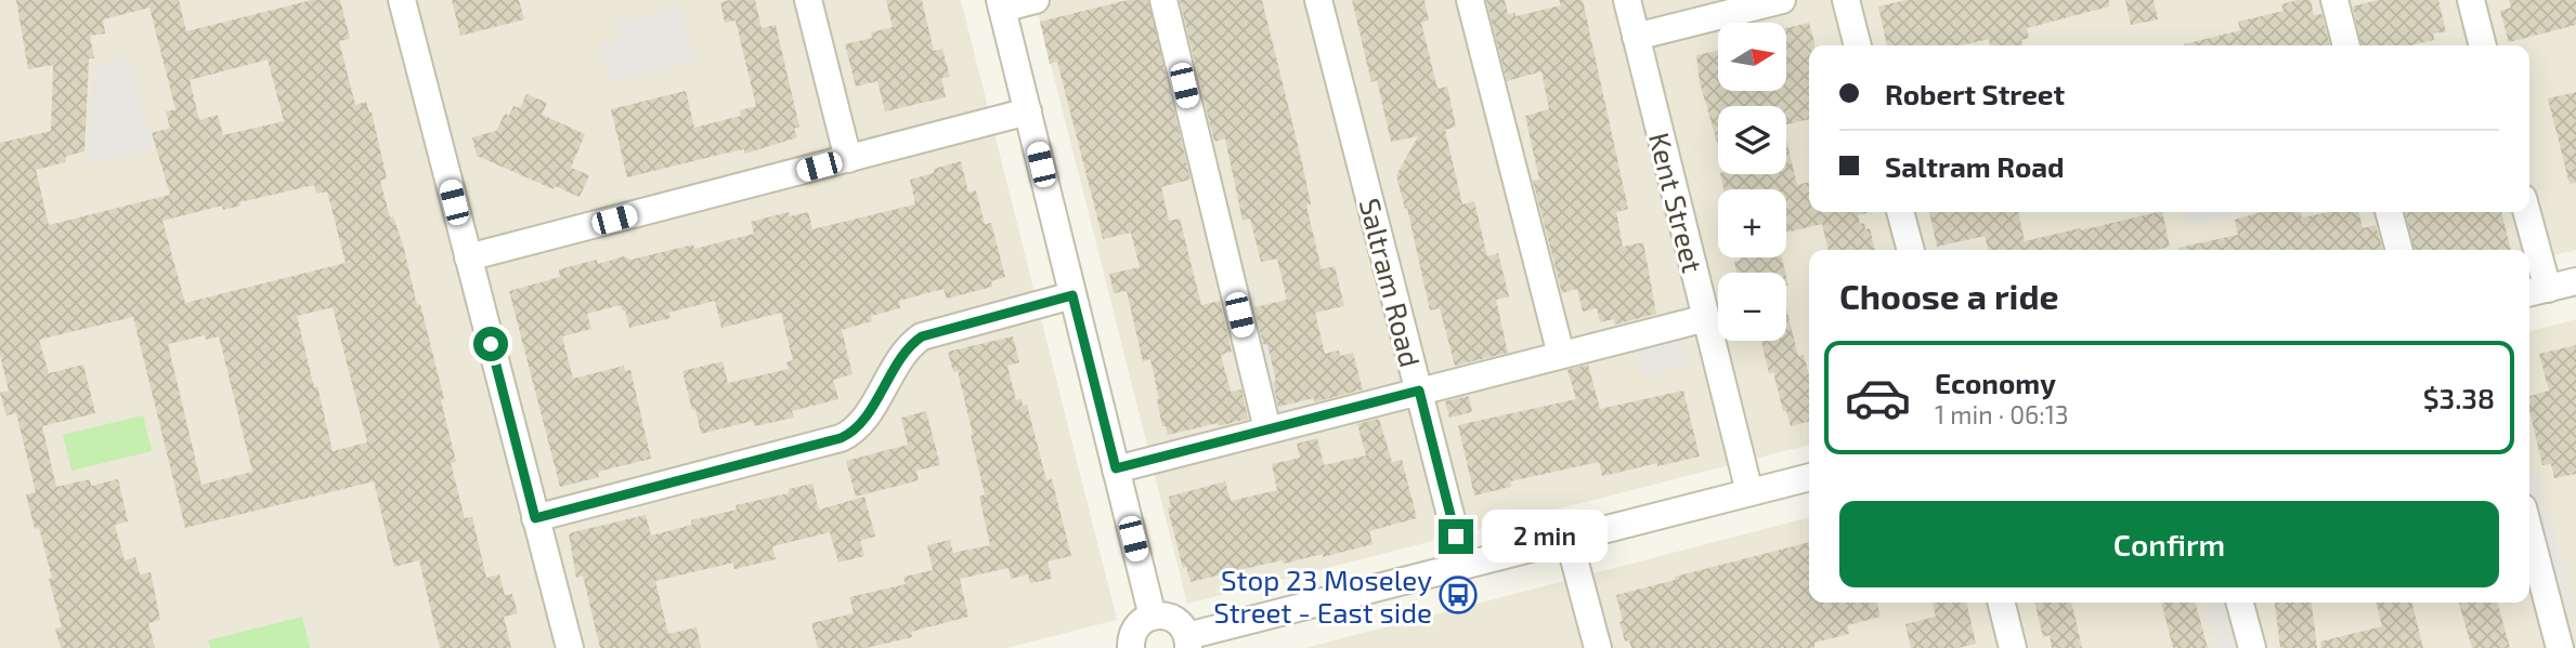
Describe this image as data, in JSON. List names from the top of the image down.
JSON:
{
  "streets": {
    "street": ["Kent Street", "Saltram Road"]
  },
  "places": {
    "bus stop": ["Stop 23 Moseley Street - East side"]
  },
  "north": "right",
  "page": {
    "map_buttons": ["+", "−"],
    "banner": ["Robert Street", "Saltram Road"],
    "heading": "Choose a ride",
    "list": [
      {
        "name": "Economy",
        "note": "1 min · 06:13",
        "value": "$3.38"
      }
    ],
    "buttons": "Confirm",
    "bubble": "2 min"
  }
}
